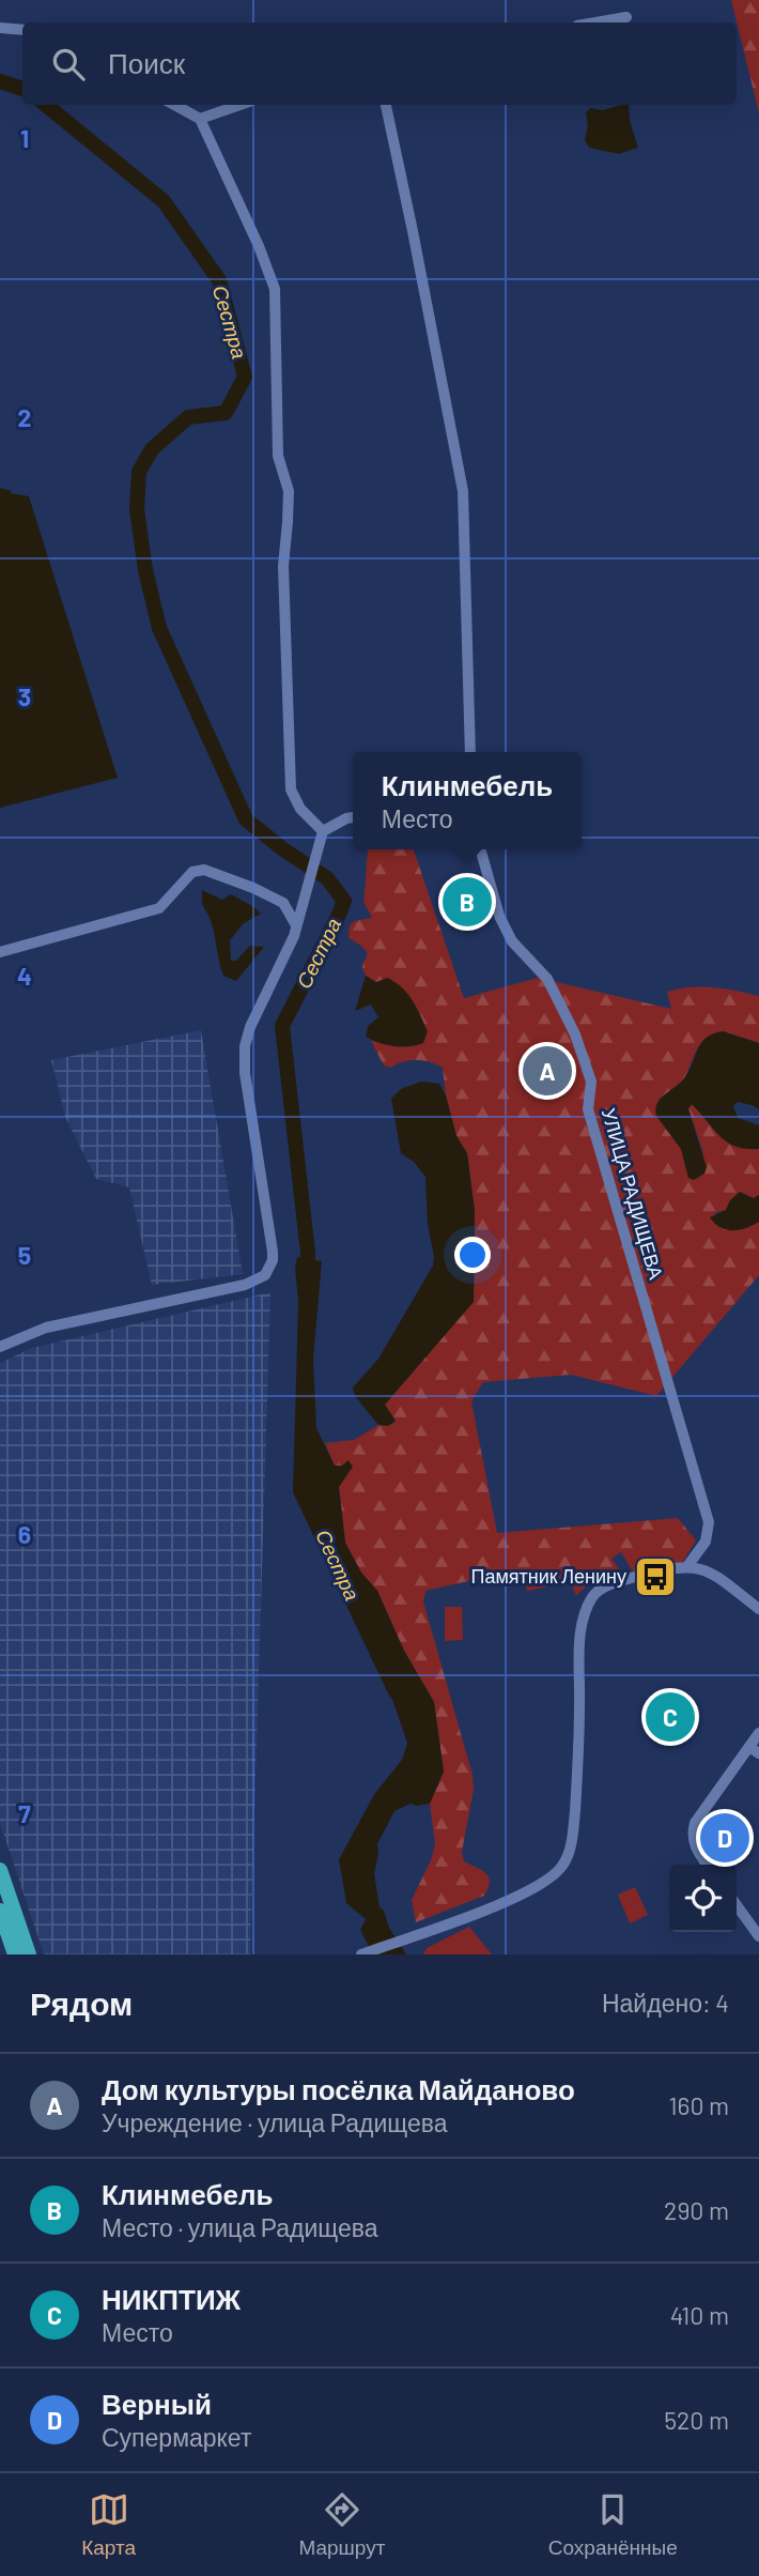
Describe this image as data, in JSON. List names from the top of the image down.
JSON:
{
  "streets": {
    "street": ["УЛИЦА РАДИЩЕВА"]
  },
  "water": ["Сестра"],
  "places": {
    "bus stop": ["Памятник Ленину"]
  },
  "page": {
    "search": "Поиск",
    "popup": ["Клинмебель", "Место"],
    "pins": [
      "B",
      "A",
      "C",
      "D"
    ],
    "heading": ["Рядом", "Найдено: 4"],
    "list": [
      {
        "mark": "A",
        "name": "Дом культуры посёлка Майданово",
        "note": "Учреждение · улица Радищева",
        "value": "160 m"
      },
      {
        "mark": "B",
        "name": "Клинмебель",
        "note": "Место · улица Радищева",
        "value": "290 m"
      },
      {
        "mark": "C",
        "name": "НИКПТИЖ",
        "note": "Место",
        "value": "410 m"
      },
      {
        "mark": "D",
        "name": "Верный",
        "note": "Супермаркет",
        "value": "520 m"
      }
    ],
    "nav": ["Карта", "Маршрут", "Сохранённые"]
  },
  "grid": {
    "rows": [
      "1",
      "2",
      "3",
      "4",
      "5",
      "6",
      "7"
    ]
  }
}
